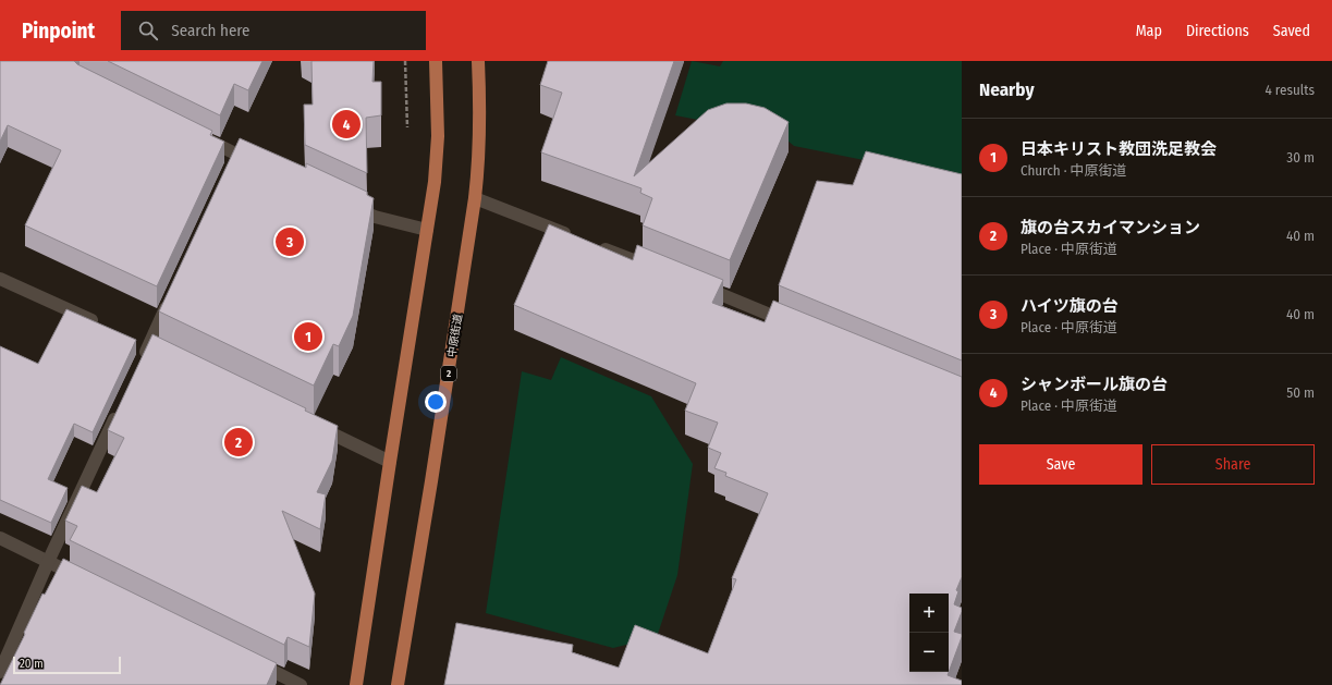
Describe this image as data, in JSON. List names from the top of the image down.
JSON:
{
  "streets": {
    "main road": ["中原街道", "2"]
  },
  "scale_bar": "20 m",
  "page": {
    "header": "Pinpoint",
    "search": "Search here",
    "nav": ["Map", "Directions", "Saved"],
    "heading": ["Nearby", "4 results"],
    "pins": [
      "4",
      "3",
      "1",
      "2"
    ],
    "list": [
      {
        "mark": "1",
        "name": "日本キリスト教団洗足教会",
        "note": "Church · 中原街道",
        "value": "30 m"
      },
      {
        "mark": "2",
        "name": "旗の台スカイマンション",
        "note": "Place · 中原街道",
        "value": "40 m"
      },
      {
        "mark": "3",
        "name": "ハイツ旗の台",
        "note": "Place · 中原街道",
        "value": "40 m"
      },
      {
        "mark": "4",
        "name": "シャンボール旗の台",
        "note": "Place · 中原街道",
        "value": "50 m"
      }
    ],
    "buttons": ["Save", "Share"],
    "map_buttons": ["+", "−"],
    "scale": "20 m"
  }
}
